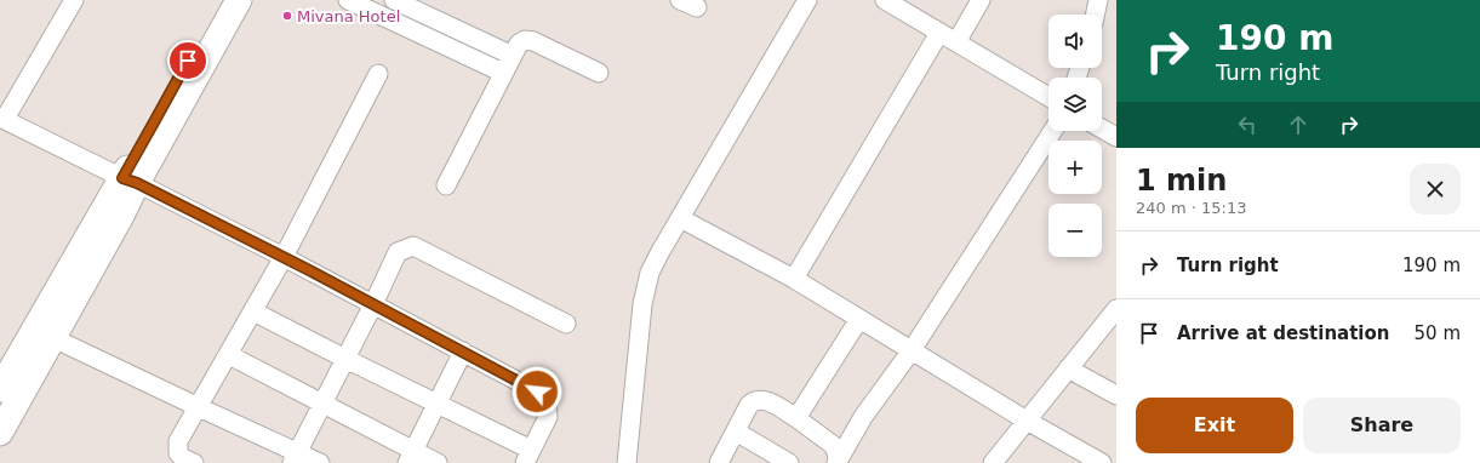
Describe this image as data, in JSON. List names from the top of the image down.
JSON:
{
  "places": ["Mivana Hotel"],
  "page": {
    "turn": ["190 m", "Turn right"],
    "map_buttons": ["+", "−"],
    "heading": ["1 min", "240 m · 15:13"],
    "list": [
      {
        "name": "Turn right",
        "value": "190 m"
      },
      {
        "name": "Arrive at destination",
        "value": "50 m"
      }
    ],
    "buttons": ["Exit", "Share"]
  }
}
